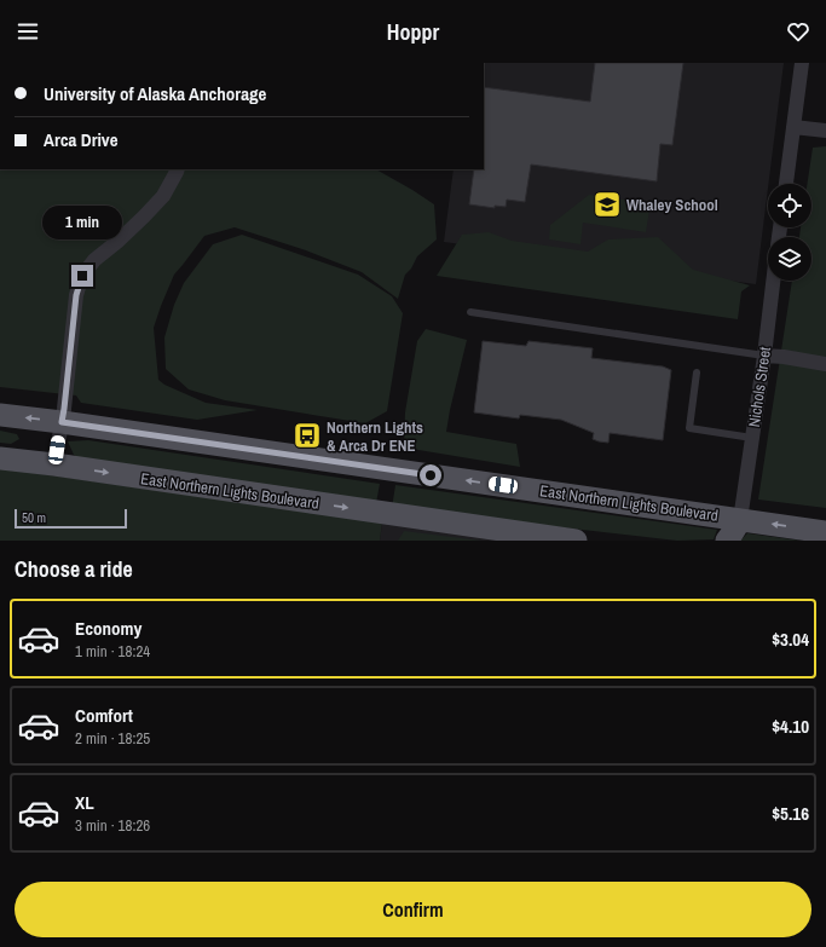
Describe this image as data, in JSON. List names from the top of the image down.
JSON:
{
  "streets": {
    "main road": ["East Northern Lights Boulevard"],
    "street": ["Nichols Street"]
  },
  "crossings": [
    ["Nichols Street", "East Northern Lights Boulevard"]
  ],
  "places": {
    "school or university": ["Whaley School"],
    "bus stop": ["Northern Lights & Arca Dr ENE"]
  },
  "scale_bar": "50 m",
  "page": {
    "header": "Hoppr",
    "banner": ["University of Alaska Anchorage", "Arca Drive"],
    "bubble": "1 min",
    "scale": "50 m",
    "heading": "Choose a ride",
    "list": [
      {
        "name": "Economy",
        "note": "1 min · 18:24",
        "value": "$3.04"
      },
      {
        "name": "Comfort",
        "note": "2 min · 18:25",
        "value": "$4.10"
      },
      {
        "name": "XL",
        "note": "3 min · 18:26",
        "value": "$5.16"
      }
    ],
    "buttons": "Confirm"
  }
}
